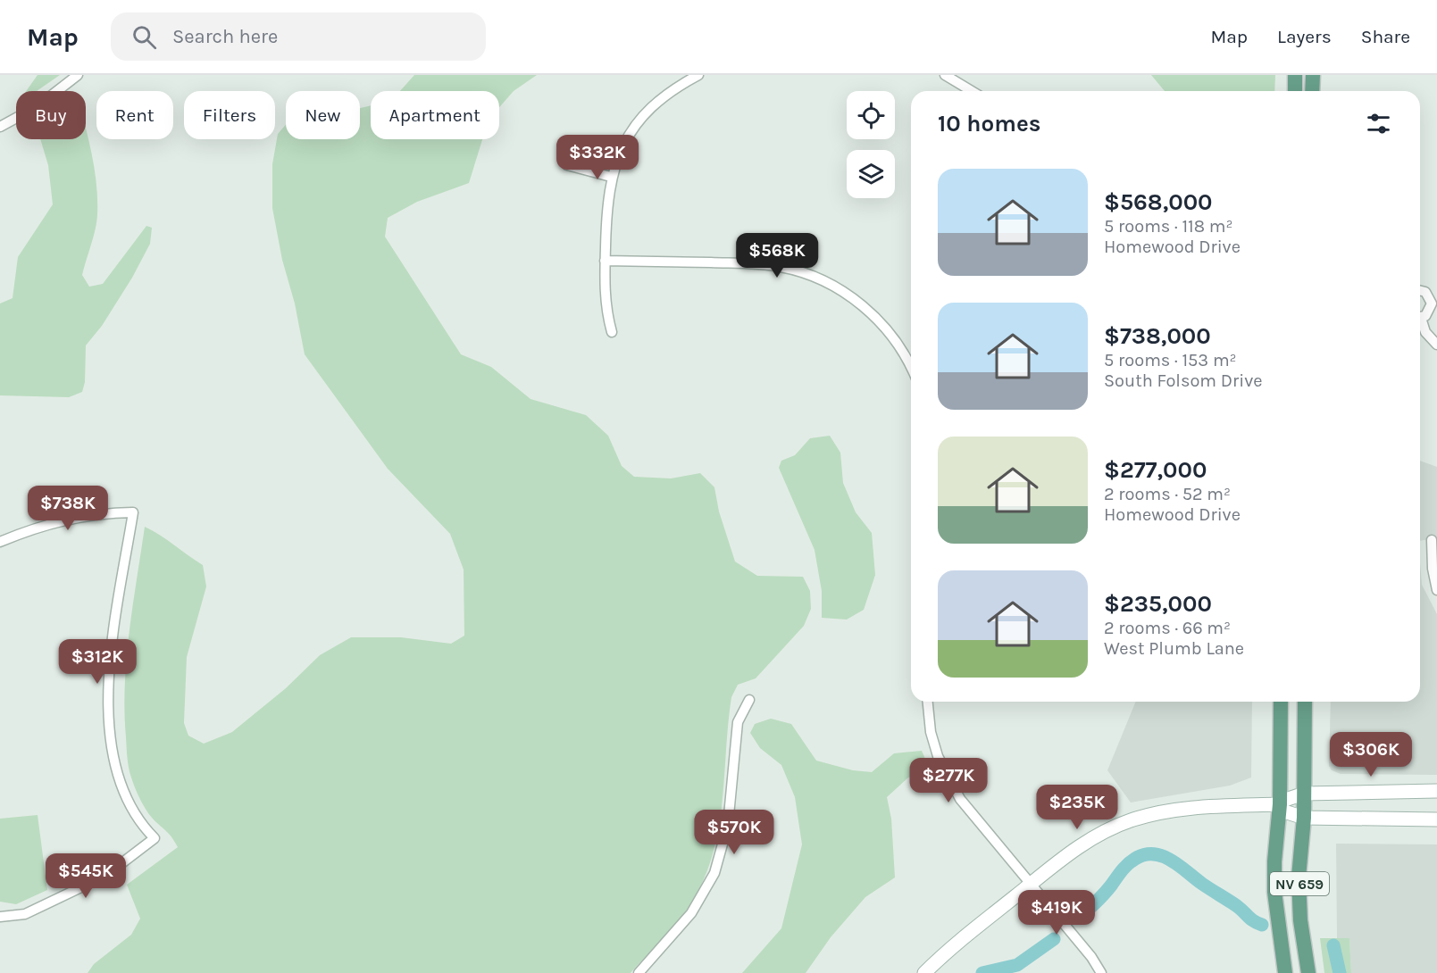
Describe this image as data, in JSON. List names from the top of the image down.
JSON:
{
  "streets": {
    "main road": ["NV 659"]
  },
  "page": {
    "header": "Map",
    "search": "Search here",
    "nav": ["Map", "Layers", "Share"],
    "chip": [
      "Buy",
      "Rent",
      "Filters",
      "New",
      "Apartment"
    ],
    "heading": "10 homes",
    "price": [
      "$332K",
      "$568K",
      "$738K",
      "$312K",
      "$306K",
      "$277K",
      "$235K",
      "$570K",
      "$545K",
      "$419K"
    ],
    "list": [
      {
        "name": "$568,000",
        "note": "5 rooms · 118 m² · Homewood Drive"
      },
      {
        "name": "$738,000",
        "note": "5 rooms · 153 m² · South Folsom Drive"
      },
      {
        "name": "$277,000",
        "note": "2 rooms · 52 m² · Homewood Drive"
      },
      {
        "name": "$235,000",
        "note": "2 rooms · 66 m² · West Plumb Lane"
      }
    ]
  }
}
